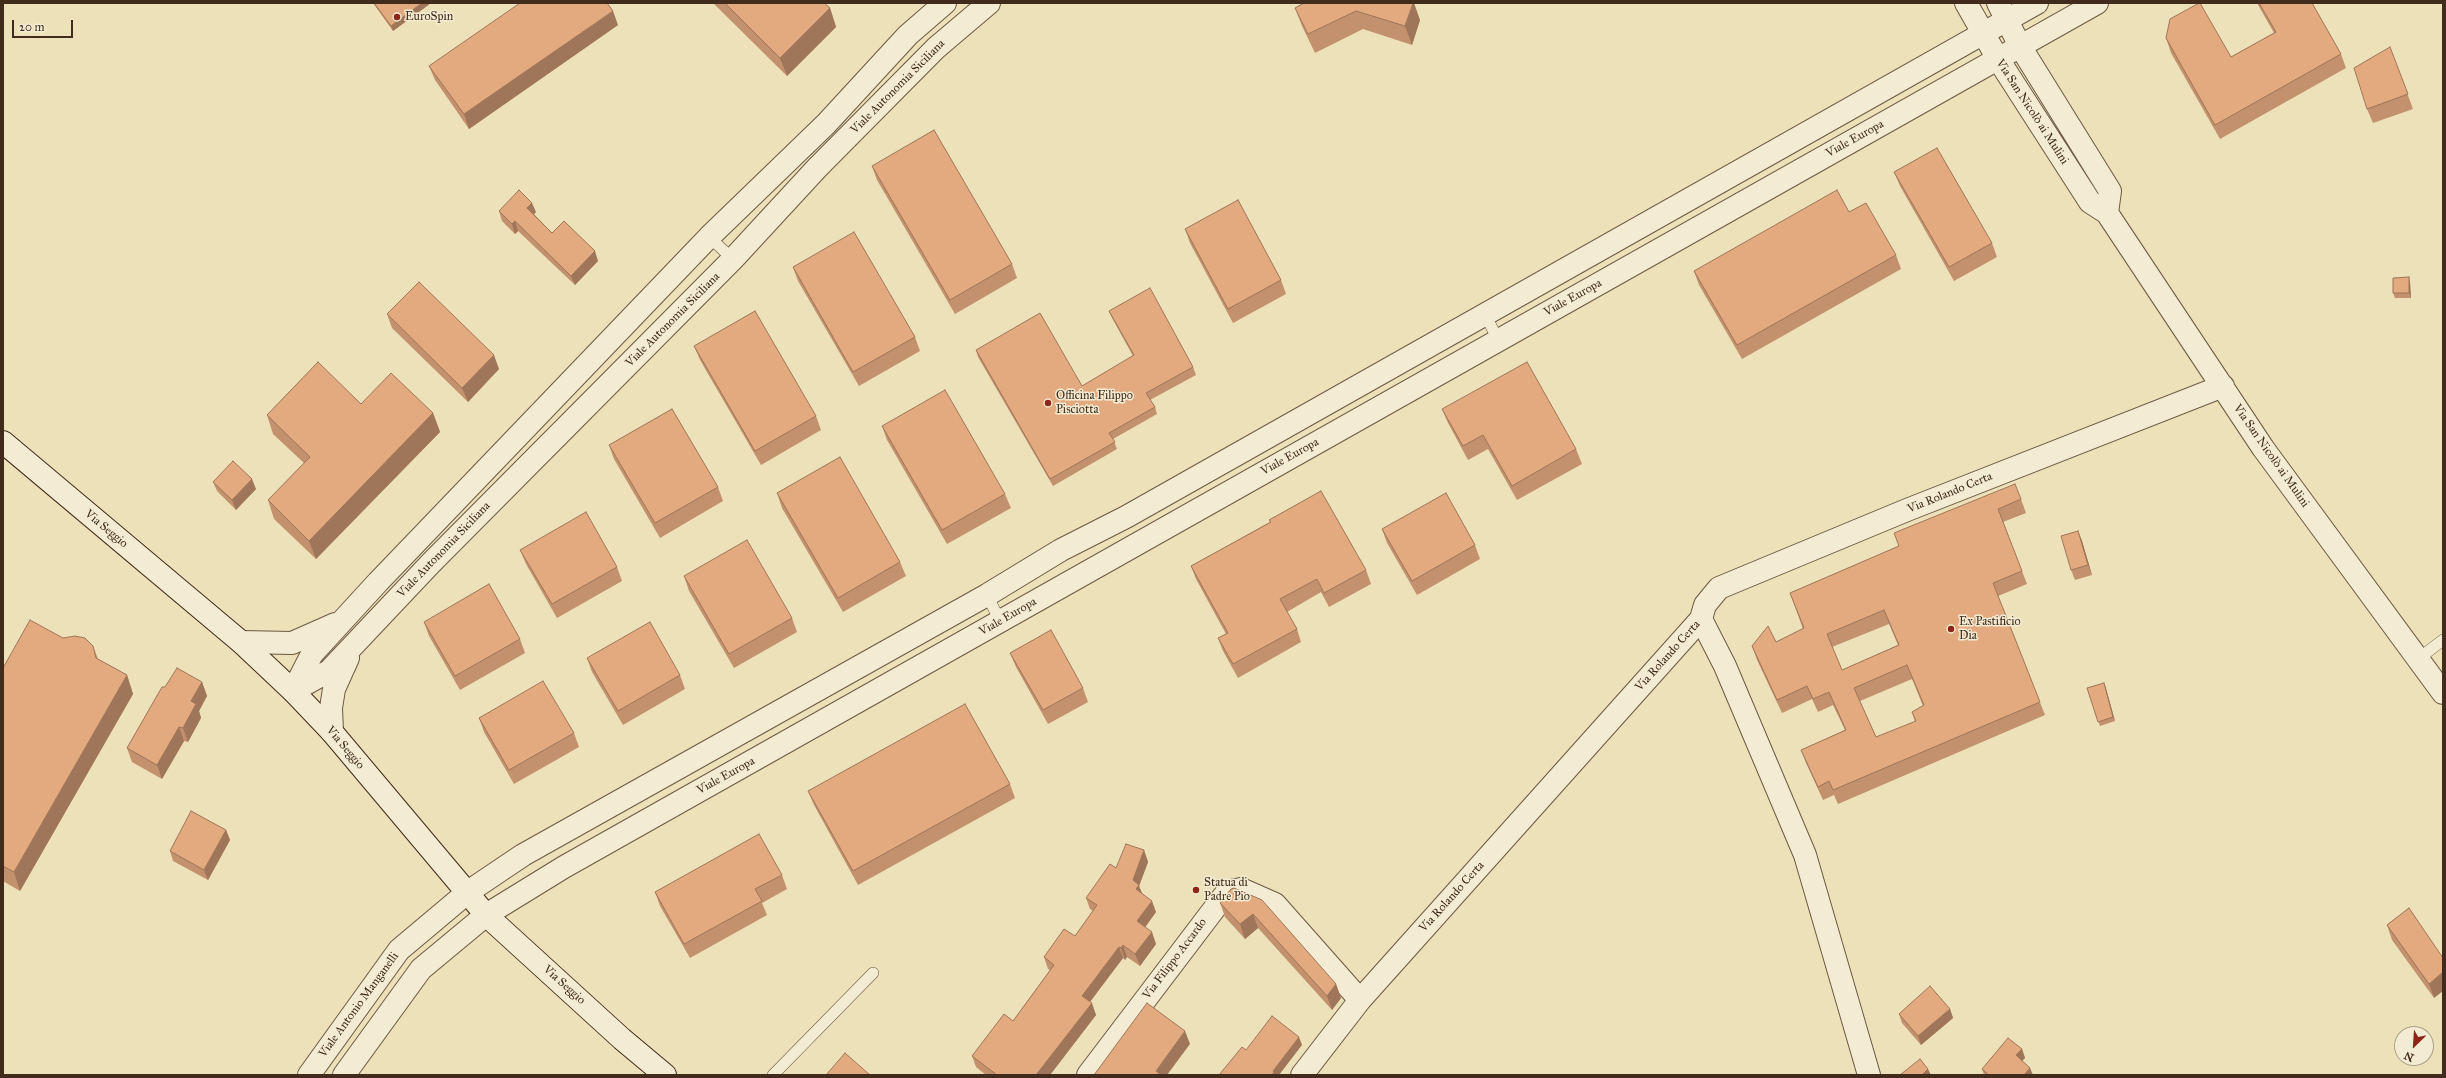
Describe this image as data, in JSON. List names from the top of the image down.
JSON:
{
  "streets": {
    "street": [
      "Viale Autonomia Siciliana",
      "Via San Nicolò ai Mulini",
      "Viale Europa",
      "Via Rolando Certa",
      "Via Seggio",
      "Via Filippo Accardo",
      "Viale Antonio Manganelli"
    ]
  },
  "crossings": [
    ["Viale Autonomia Siciliana", "Via Seggio"],
    ["Via San Nicolò ai Mulini", "Viale Europa"],
    ["Via San Nicolò ai Mulini", "Via Rolando Certa"],
    ["Viale Europa", "Via Seggio"],
    ["Via Rolando Certa", "Via Filippo Accardo"],
    ["Via Seggio", "Viale Antonio Manganelli"]
  ],
  "places": [
    "EuroSpin",
    "Officina Filippo Pisciotta",
    "Ex Pastificio Dia",
    "Statua di Padre Pio"
  ],
  "scale_bar": "20 m",
  "north": "bottom left"
}
